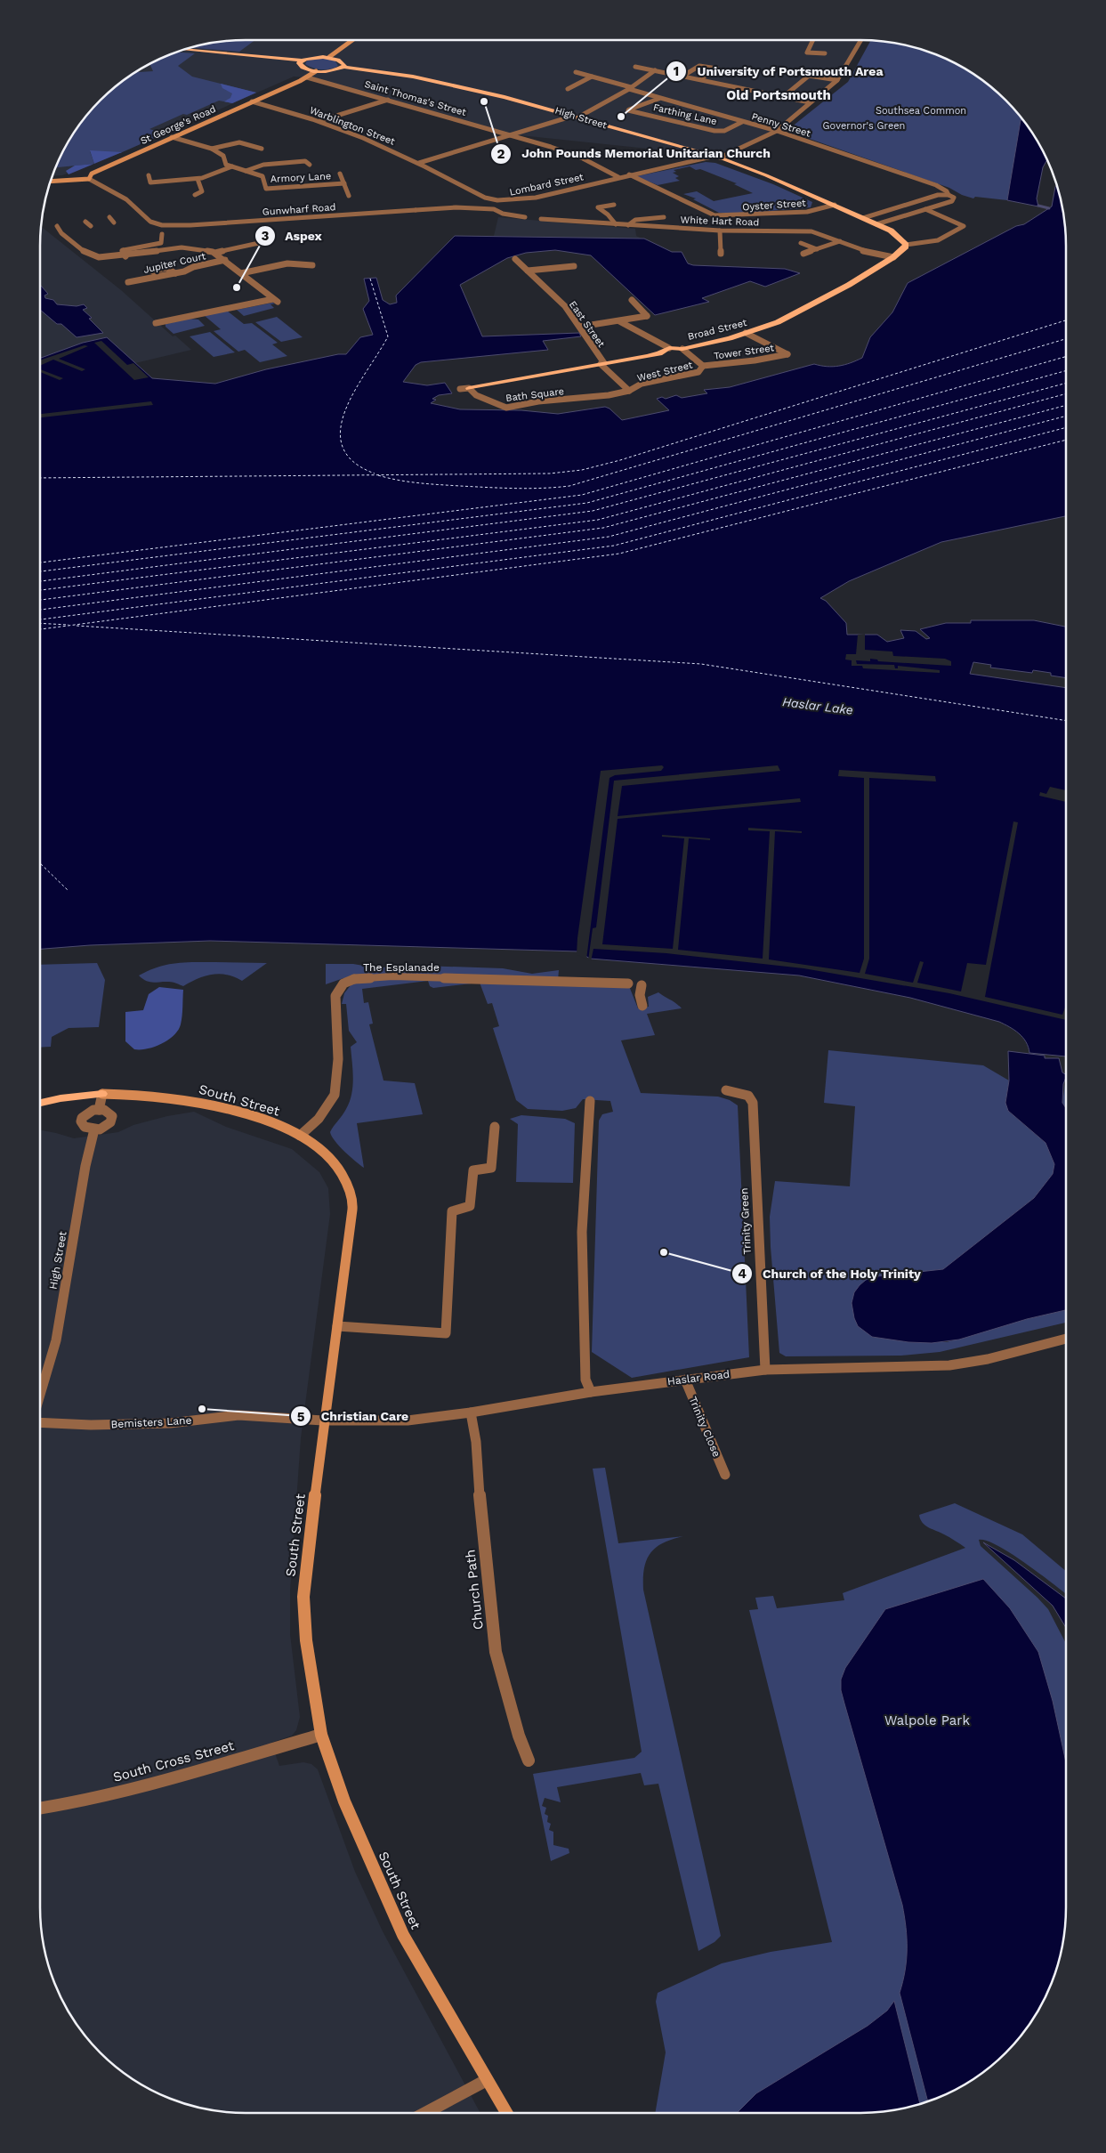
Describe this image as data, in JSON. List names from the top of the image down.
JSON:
{
  "streets": {
    "main road": [
      "High Street",
      "St George's Road",
      "Broad Street",
      "South Street"
    ],
    "street": [
      "Saint Thomas's Street",
      "Farthing Lane",
      "Penny Street",
      "Warblington Street",
      "Armory Lane",
      "Lombard Street",
      "Oyster Street",
      "Gunwharf Road",
      "White Hart Road",
      "Jupiter Court",
      "East Street",
      "Tower Street",
      "West Street",
      "Bath Square",
      "The Esplanade",
      "Trinity Green",
      "Haslar Road",
      "Bemisters Lane",
      "Trinity Close",
      "Church Path",
      "South Cross Street"
    ]
  },
  "crossings": [
    ["Saint Thomas's Street", "St George's Road"],
    ["Saint Thomas's Street", "Lombard Street"],
    ["Farthing Lane", "Penny Street"],
    ["High Street", "Lombard Street"],
    ["High Street", "Oyster Street"],
    ["High Street", "Broad Street"],
    ["St George's Road", "Warblington Street"],
    ["St George's Road", "Gunwharf Road"],
    ["Penny Street", "Lombard Street"],
    ["Warblington Street", "Lombard Street"],
    ["Lombard Street", "Oyster Street"],
    ["White Hart Road", "Broad Street"],
    ["East Street", "Broad Street"],
    ["East Street", "West Street"],
    ["Broad Street", "Tower Street"],
    ["Broad Street", "West Street"],
    ["Broad Street", "Bath Square"],
    ["Tower Street", "West Street"],
    ["West Street", "Bath Square"],
    ["The Esplanade", "South Street"],
    ["South Street", "Haslar Road"],
    ["South Street", "Bemisters Lane"],
    ["South Street", "South Cross Street"],
    ["Trinity Green", "Haslar Road"],
    ["Haslar Road", "Bemisters Lane"],
    ["Haslar Road", "Trinity Close"],
    ["Haslar Road", "Church Path"]
  ],
  "districts": ["Old Portsmouth"],
  "water": ["Haslar Lake"],
  "parks": ["Southsea Common", "Governor's Green", "Walpole Park"],
  "places": [
    "John Pounds Memorial Unitarian Church",
    "University of Portsmouth Area",
    "Aspex",
    "Church of the Holy Trinity",
    "Christian Care"
  ]
}
